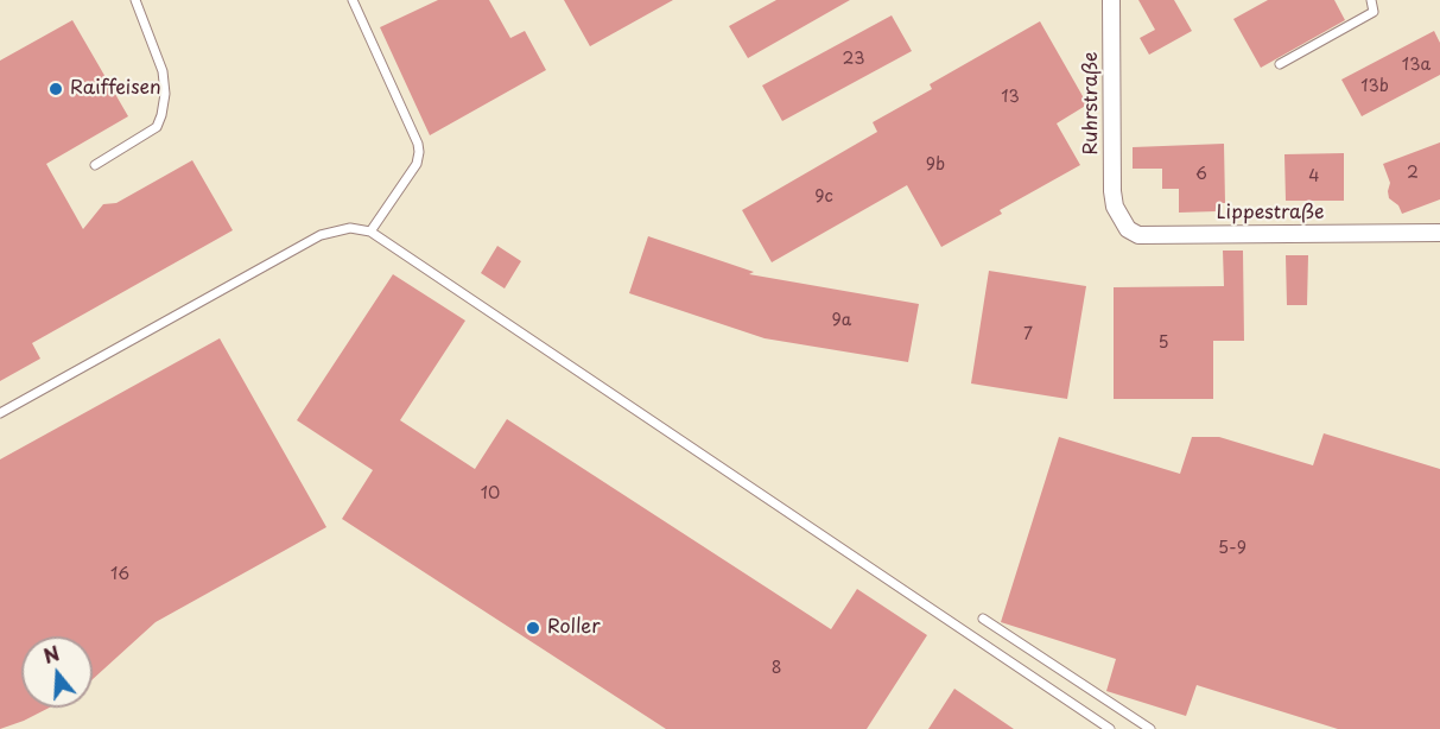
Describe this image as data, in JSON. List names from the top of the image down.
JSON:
{
  "streets": {
    "street": ["Ruhrstraße", "Lippestraße"]
  },
  "crossings": [
    ["Ruhrstraße", "Lippestraße"]
  ],
  "places": ["Raiffeisen", "Roller"],
  "house_numbers": [
    "23",
    "13a",
    "13b",
    "13",
    "9b",
    "2",
    "6",
    "4",
    "9c",
    "9a",
    "7",
    "5",
    "10",
    "5-9",
    "16",
    "8"
  ],
  "north": "top"
}
